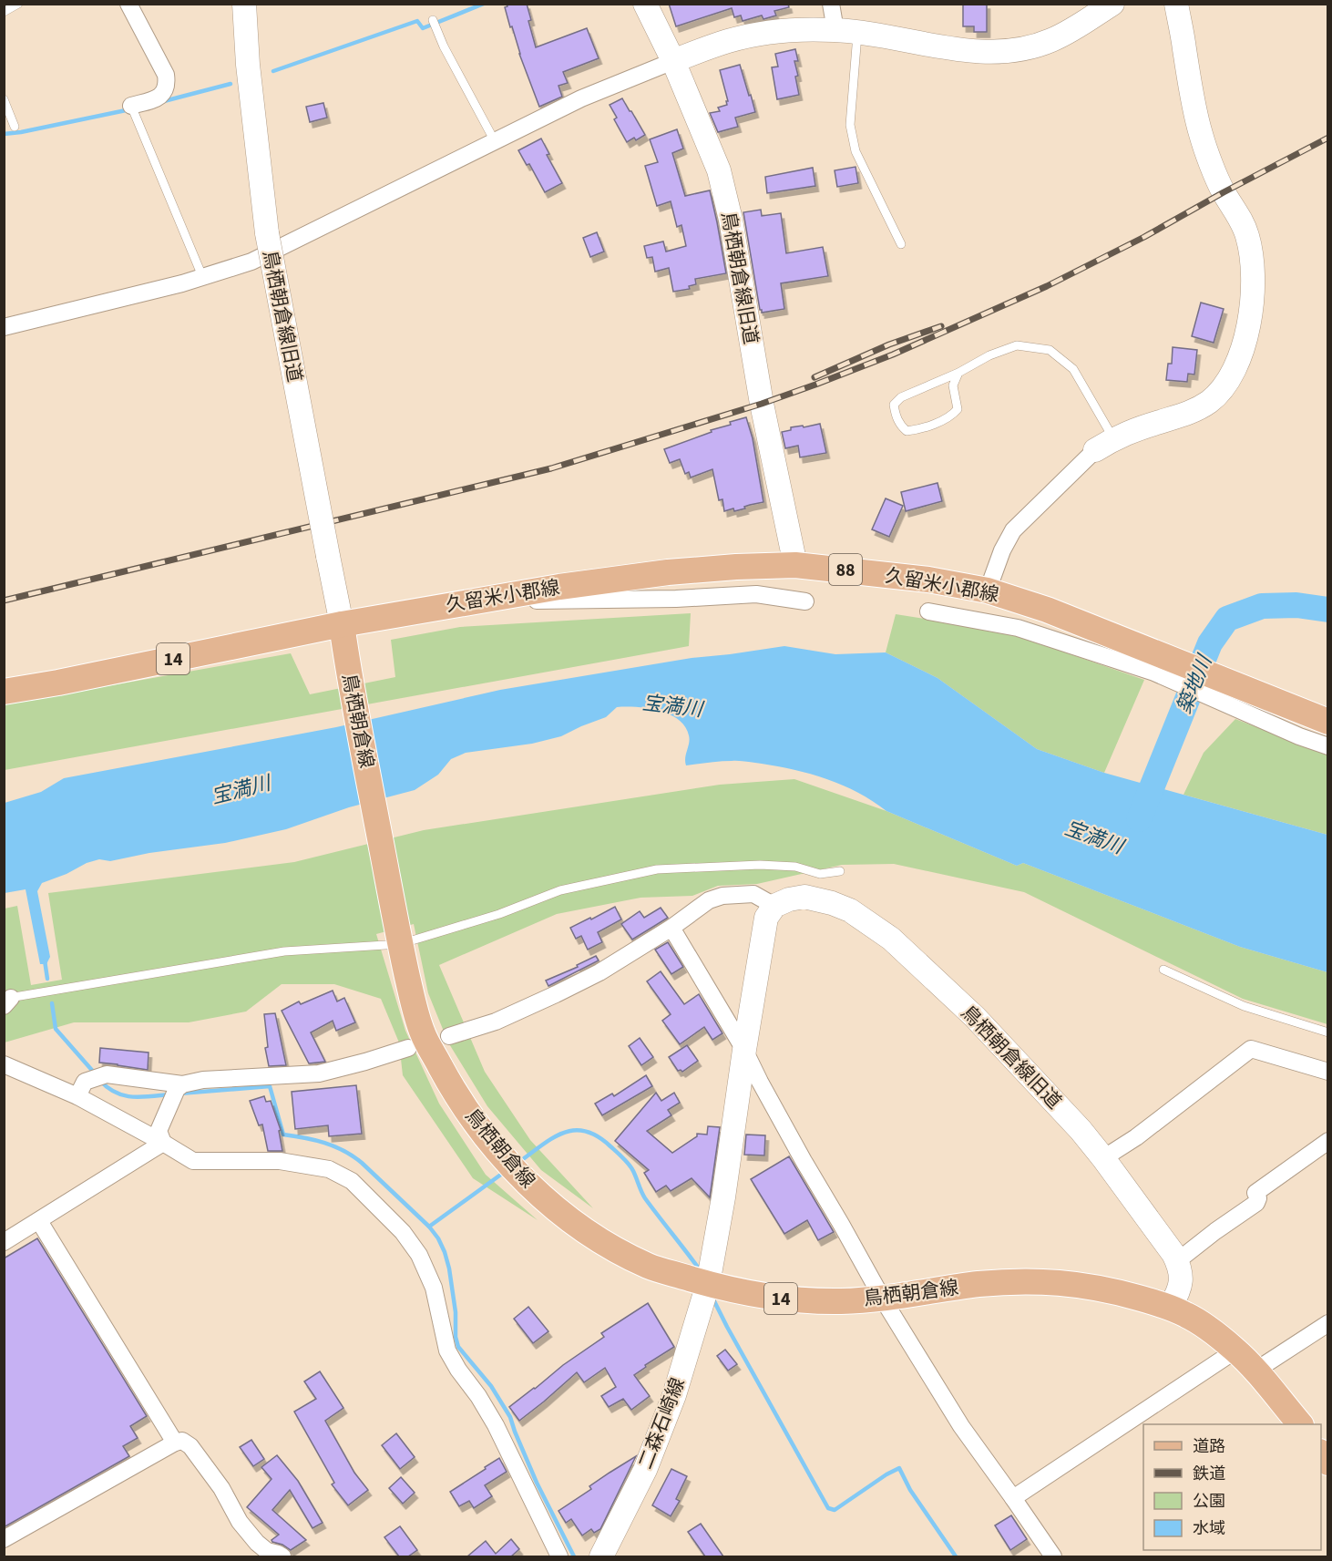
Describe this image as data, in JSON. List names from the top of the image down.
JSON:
{
  "streets": {
    "main road": [
      "88",
      "久留米小郡線",
      "14",
      "鳥栖朝倉線"
    ],
    "street": ["鳥栖朝倉線旧道", "二森石崎線"]
  },
  "crossings": [
    ["鳥栖朝倉線旧道", "久留米小郡線"],
    ["鳥栖朝倉線旧道", "14"],
    ["鳥栖朝倉線旧道", "鳥栖朝倉線"],
    ["鳥栖朝倉線旧道", "二森石崎線"],
    ["久留米小郡線", "14"],
    ["久留米小郡線", "鳥栖朝倉線"],
    ["14", "鳥栖朝倉線"],
    ["鳥栖朝倉線", "二森石崎線"]
  ],
  "water": ["築地川", "宝満川"],
  "legend": [
    "道路",
    "鉄道",
    "公園",
    "水域"
  ]
}
